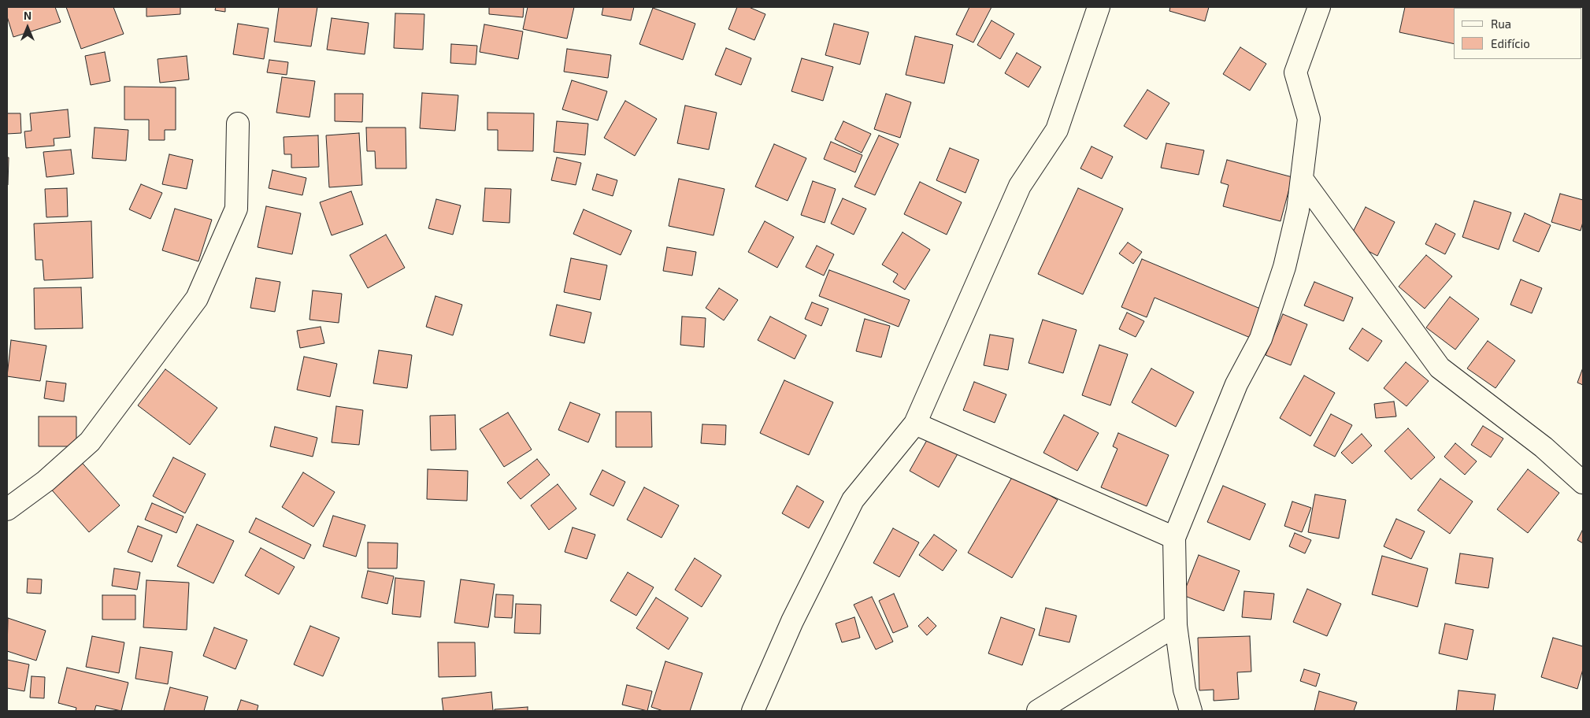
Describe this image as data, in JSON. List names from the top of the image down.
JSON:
{
  "legend": ["Rua", "Edifício"],
  "north": "top"
}
